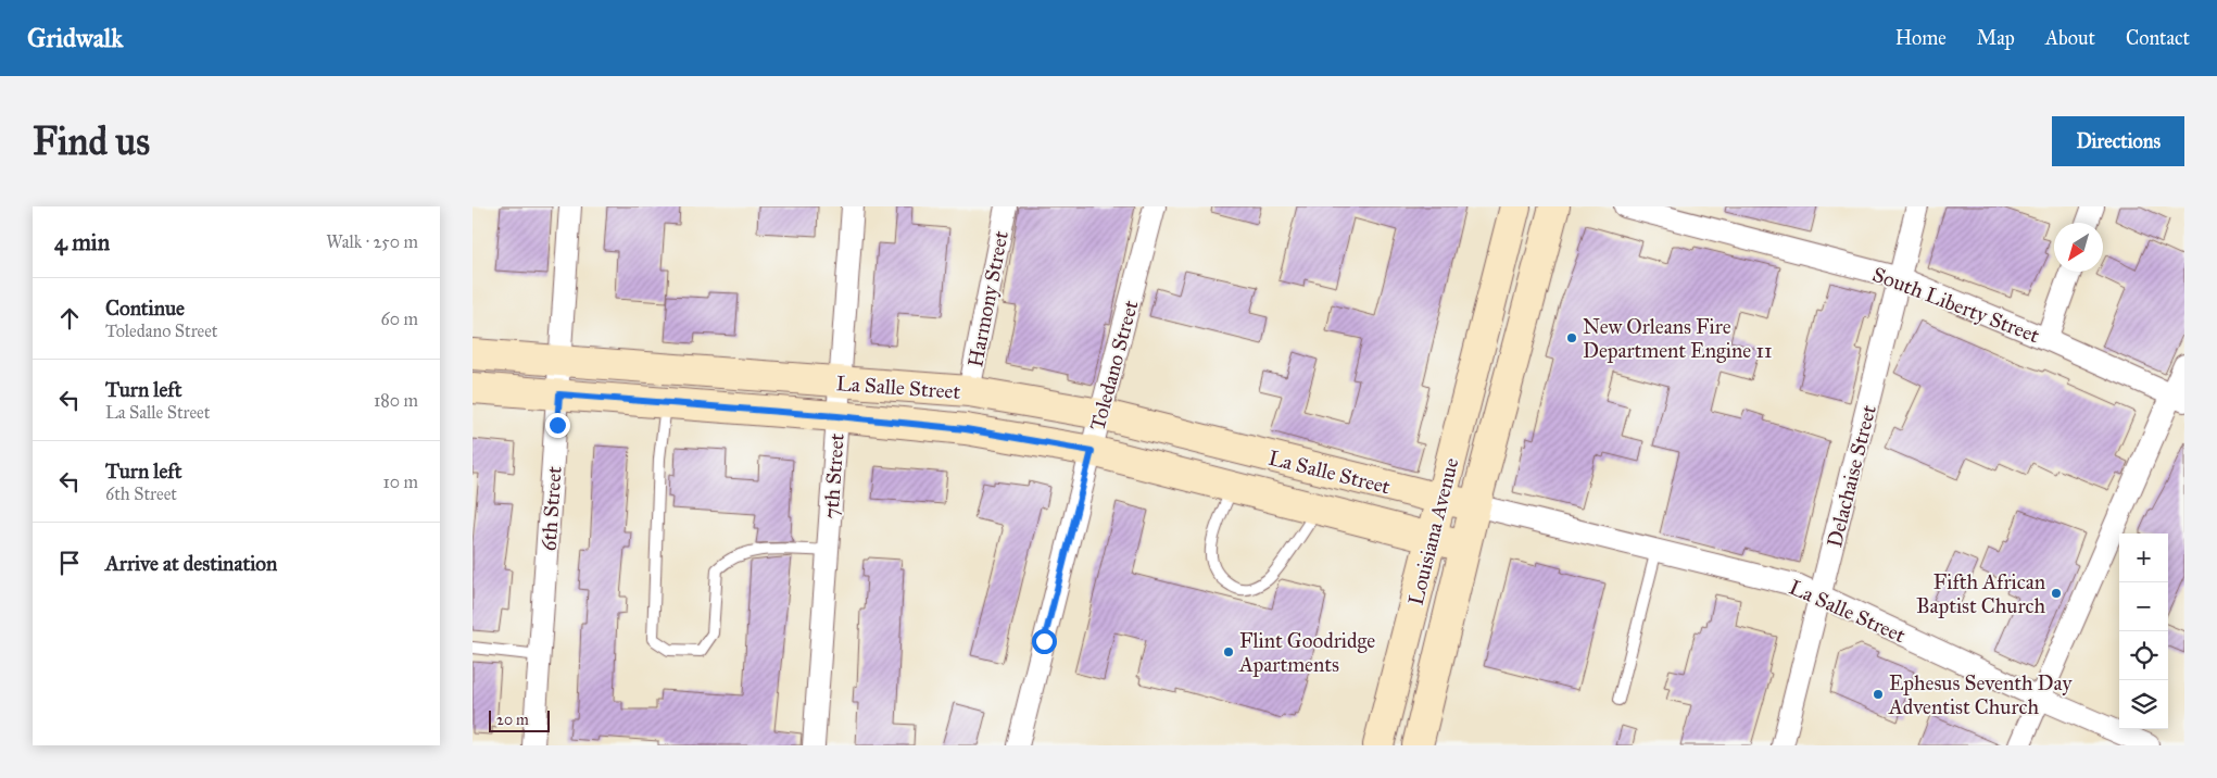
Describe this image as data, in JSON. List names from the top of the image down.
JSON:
{
  "streets": {
    "street": [
      "Harmony Street",
      "South Liberty Street",
      "Toledano Street",
      "La Salle Street",
      "7th Street",
      "Delachaise Street",
      "6th Street",
      "Louisiana Avenue"
    ]
  },
  "crossings": [
    ["Harmony Street", "La Salle Street"],
    ["South Liberty Street", "Delachaise Street"],
    ["Toledano Street", "La Salle Street"],
    ["La Salle Street", "7th Street"],
    ["La Salle Street", "Delachaise Street"],
    ["La Salle Street", "6th Street"],
    ["La Salle Street", "Louisiana Avenue"]
  ],
  "places": [
    "New Orleans Fire Department Engine 11",
    "Fifth African Baptist Church",
    "Flint Goodridge Apartments",
    "Ephesus Seventh Day Adventist Church"
  ],
  "scale_bar": "20 m",
  "north": "bottom left",
  "page": {
    "header": "Gridwalk",
    "nav": [
      "Home",
      "Map",
      "About",
      "Contact"
    ],
    "buttons": "Directions",
    "title": "Find us",
    "heading": ["4 min", "Walk · 250 m"],
    "list": [
      ["Continue", "Toledano Street", "60 m"],
      ["Turn left", "La Salle Street", "180 m"],
      ["Turn left", "6th Street", "10 m"],
      "Arrive at destination"
    ],
    "map_buttons": ["+", "−"],
    "scale": "20 m"
  }
}
